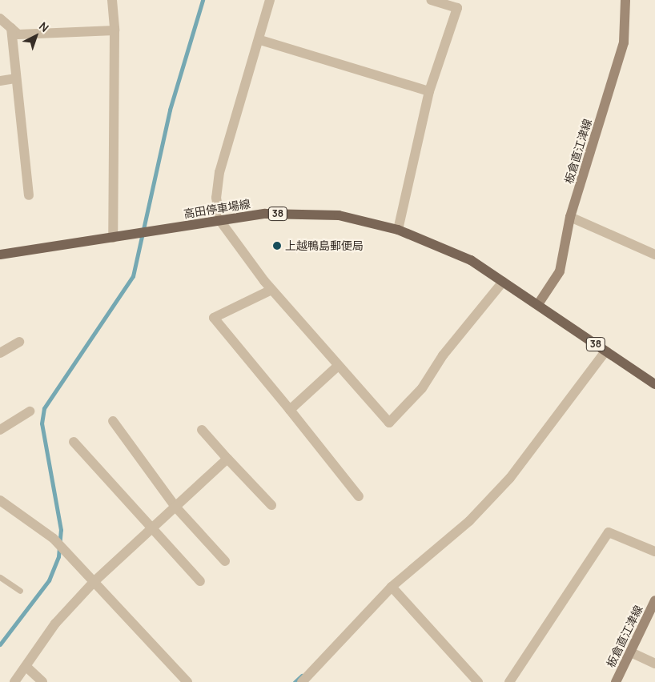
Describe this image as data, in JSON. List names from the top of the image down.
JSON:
{
  "streets": {
    "main road": ["板倉直江津線", "高田停車場線", "38"]
  },
  "crossings": [
    ["板倉直江津線", "高田停車場線"],
    ["板倉直江津線", "38"],
    ["高田停車場線", "38"]
  ],
  "places": ["上越鴨島郵便局"],
  "north": "top right"
}
